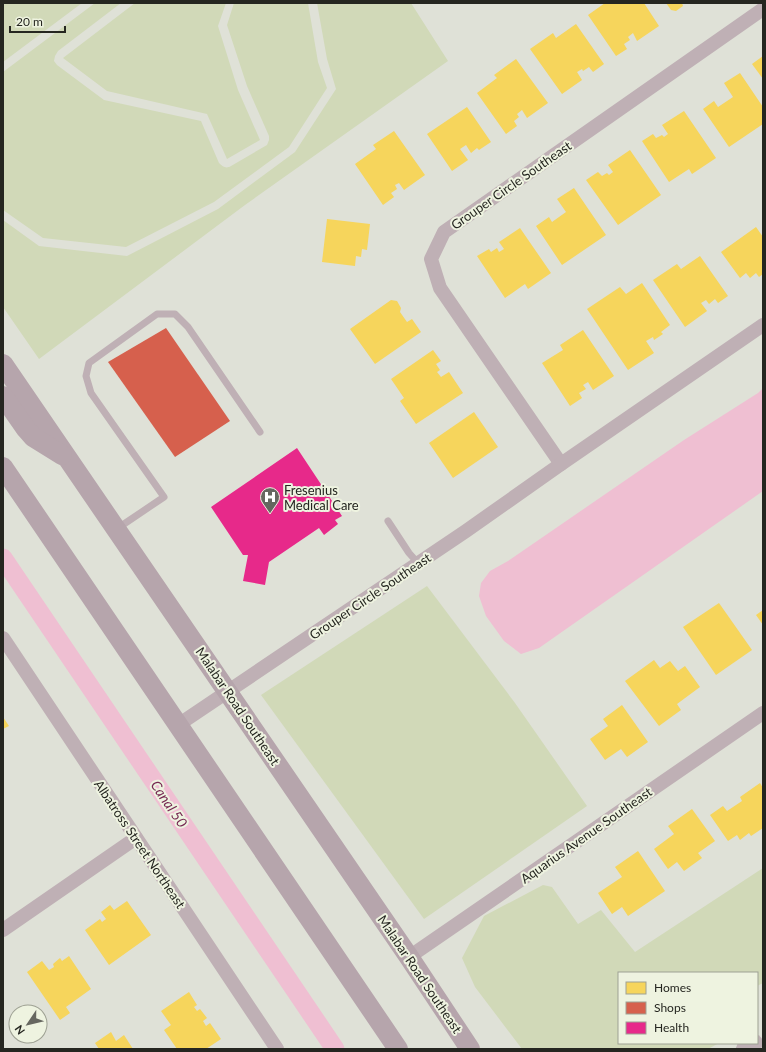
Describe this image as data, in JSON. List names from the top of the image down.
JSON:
{
  "streets": {
    "main road": ["Malabar Road Southeast"],
    "street": ["Grouper Circle Southeast", "Aquarius Avenue Southeast", "Albatross Street Northeast"]
  },
  "crossings": [
    ["Grouper Circle Southeast", "Malabar Road Southeast"],
    ["Malabar Road Southeast", "Aquarius Avenue Southeast"]
  ],
  "water": ["Canal 50"],
  "places": {
    "hospital": ["Fresenius Medical Care"]
  },
  "legend": ["Homes", "Shops", "Health"],
  "scale_bar": "20 m",
  "north": "bottom left"
}
